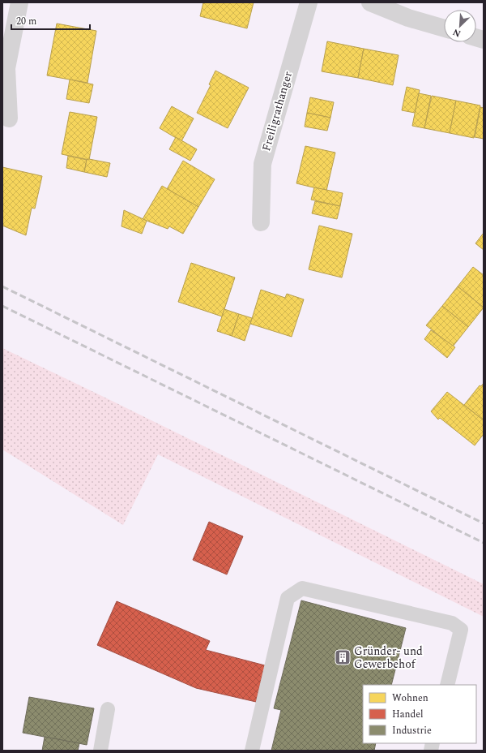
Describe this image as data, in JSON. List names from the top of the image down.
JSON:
{
  "streets": {
    "street": ["Freiligrathanger"]
  },
  "places": {
    "building": ["Gründer- und Gewerbehof"]
  },
  "legend": ["Wohnen", "Handel", "Industrie"],
  "scale_bar": "20 m",
  "north": "bottom left"
}
